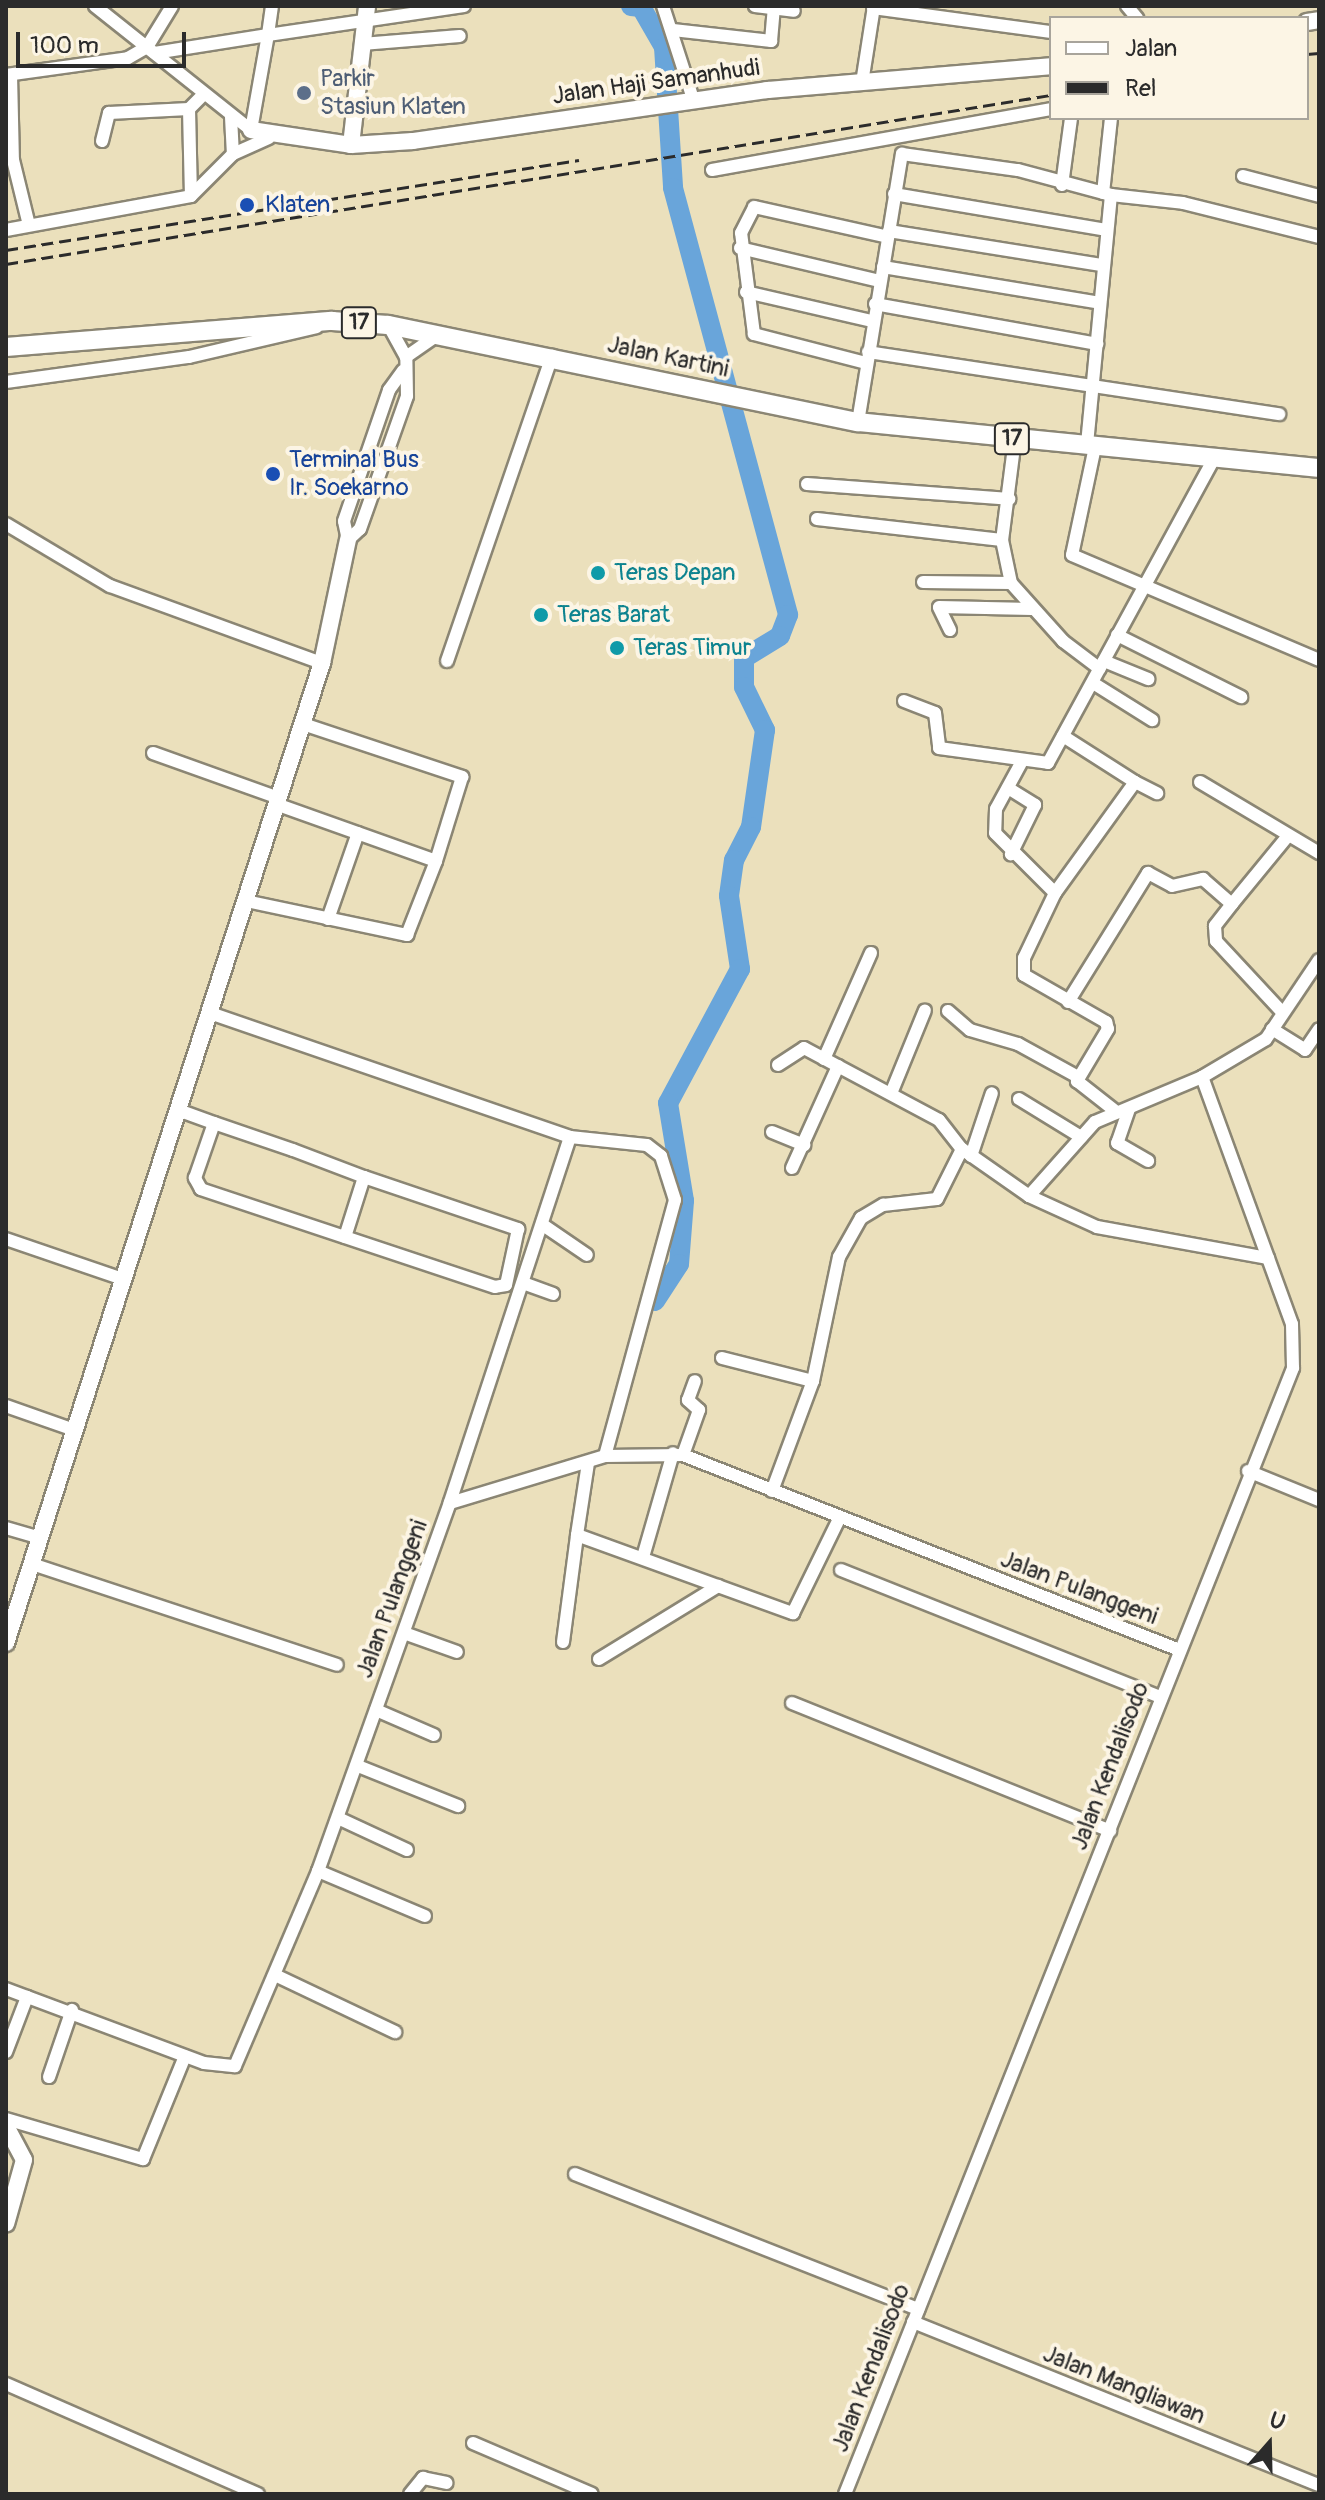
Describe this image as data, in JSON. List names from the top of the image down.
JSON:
{
  "streets": {
    "highway": ["17", "Jalan Kartini"],
    "main road": ["Jalan Haji Samanhudi"],
    "street": ["Jalan Pulanggeni", "Jalan Kendalisodo", "Jalan Mangliawan"]
  },
  "crossings": [
    ["Jalan Pulanggeni", "Jalan Kendalisodo"],
    ["Jalan Kendalisodo", "Jalan Mangliawan"]
  ],
  "places": [
    "Parkir Stasiun Klaten",
    "Klaten",
    "Terminal Bus Ir. Soekarno",
    "Teras Depan",
    "Teras Barat",
    "Teras Timur"
  ],
  "legend": ["Jalan", "Rel"],
  "scale_bar": "100 m",
  "north": "top"
}
